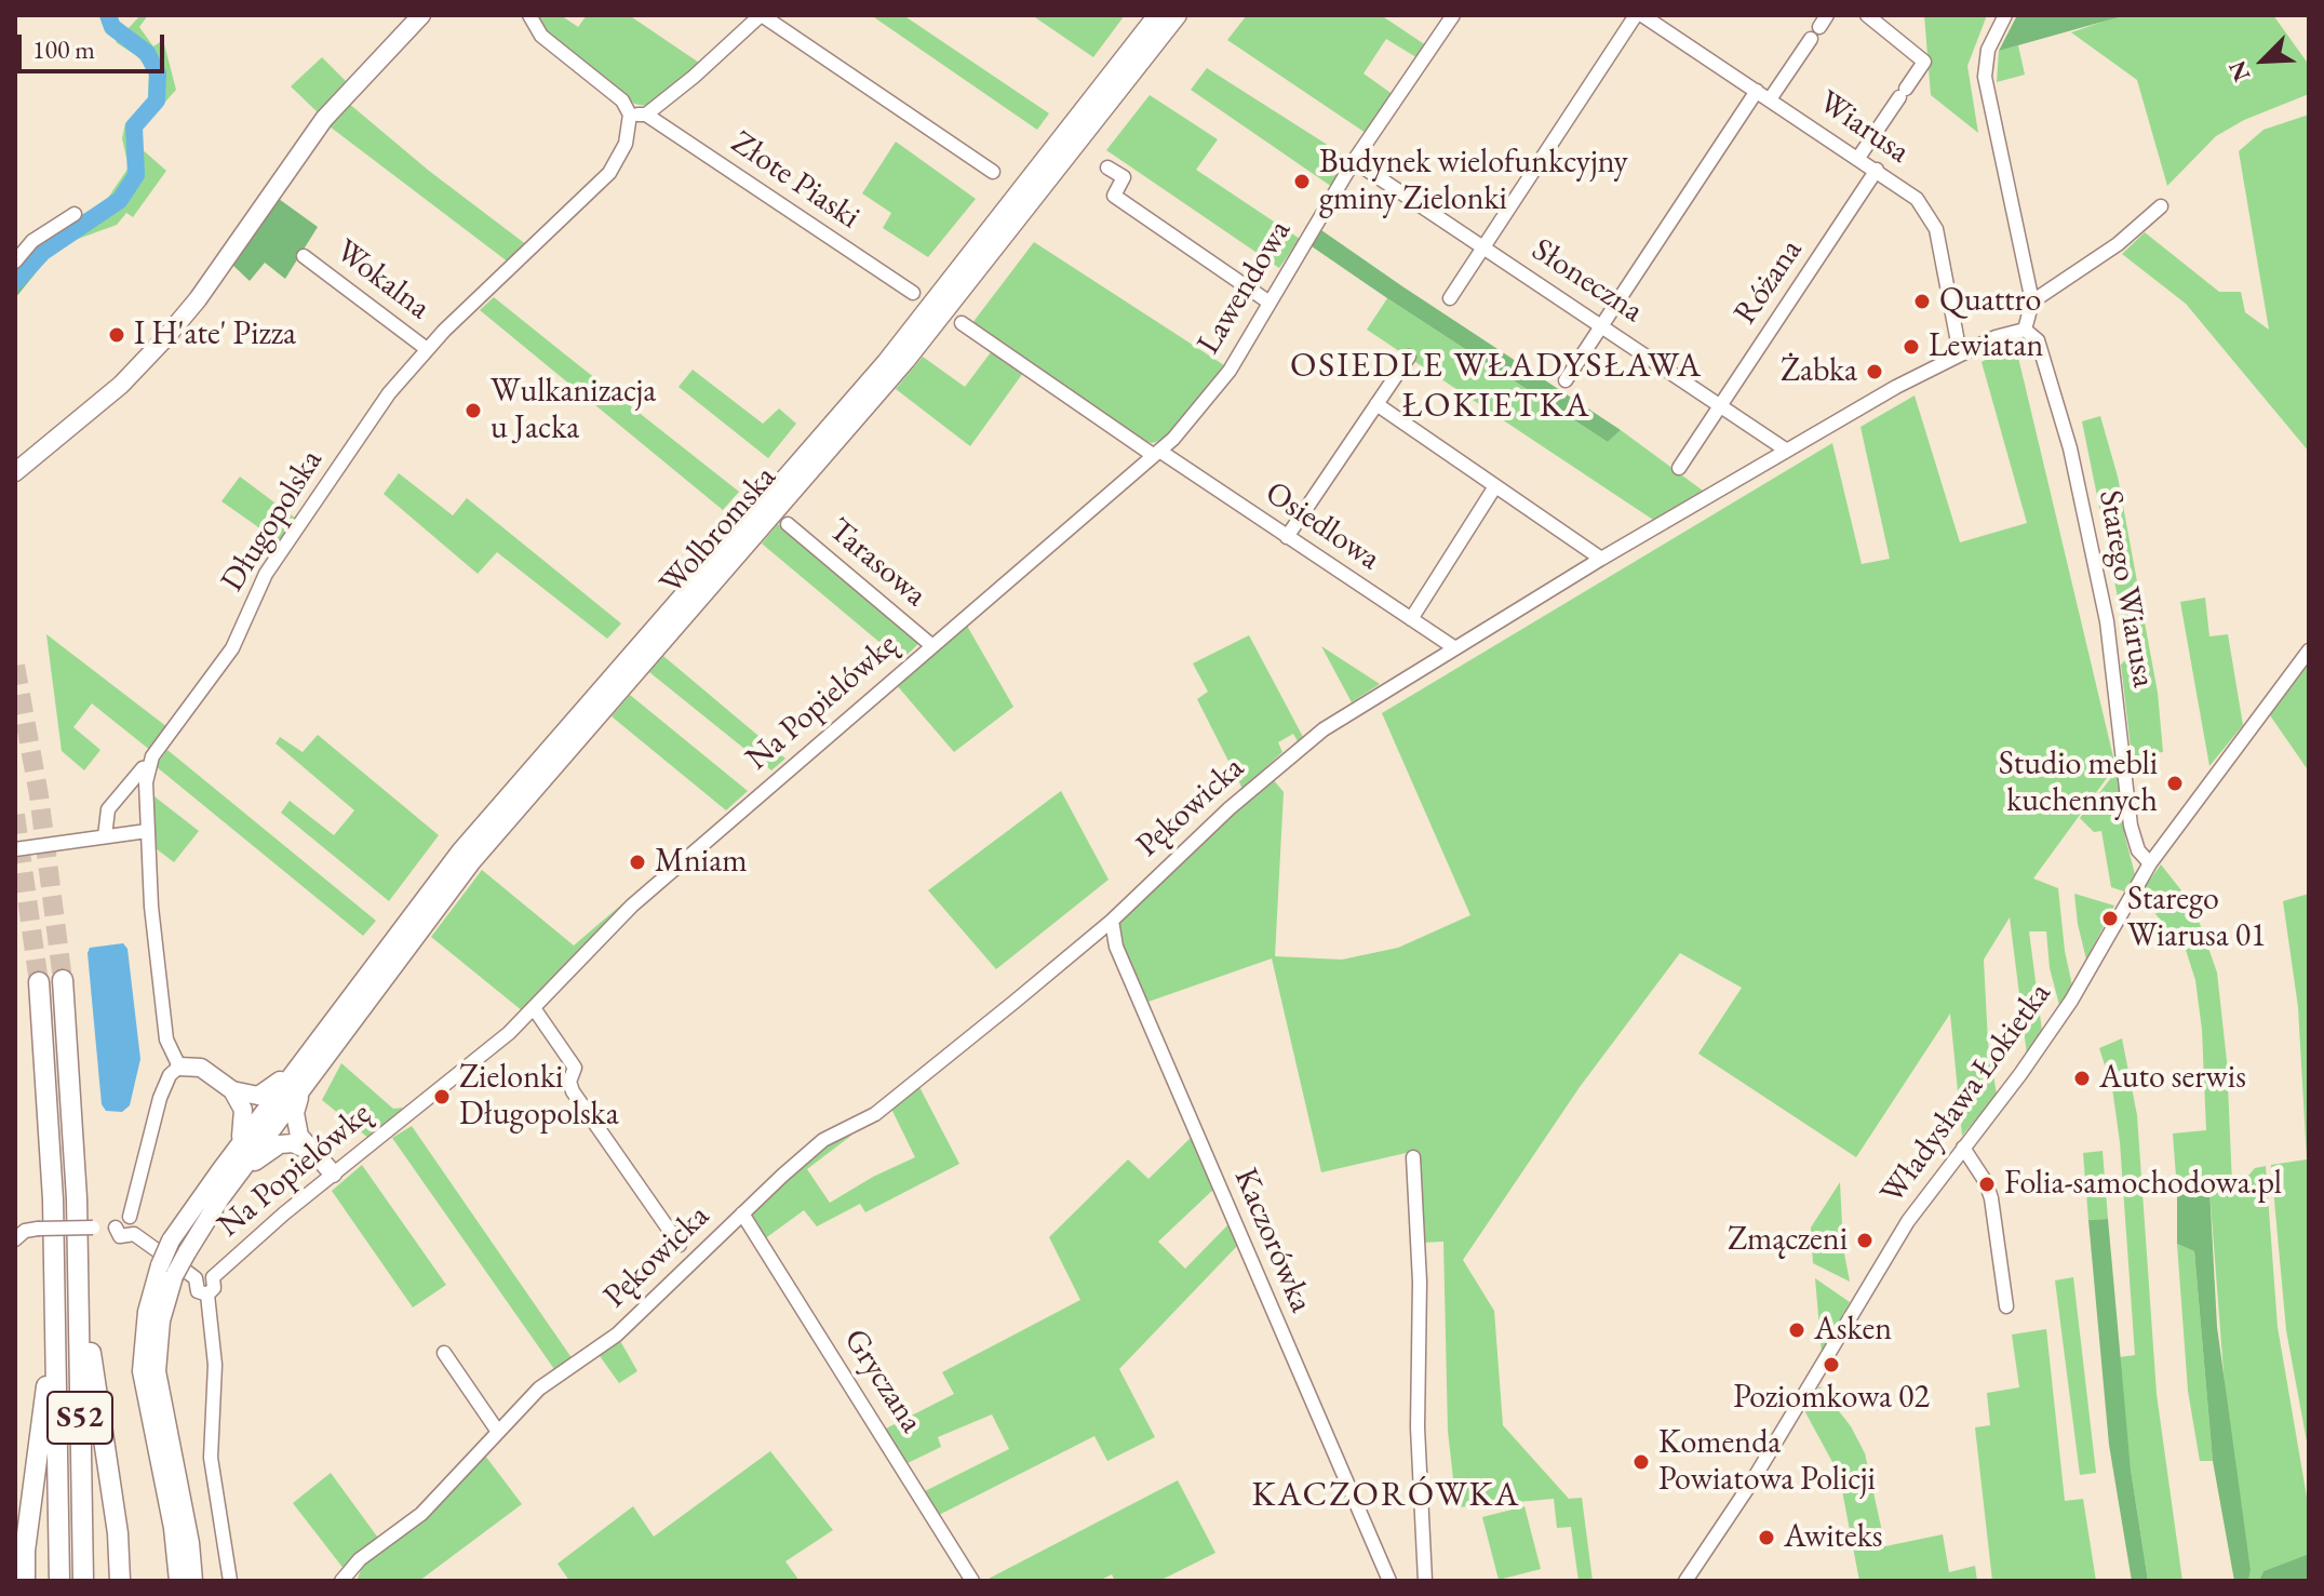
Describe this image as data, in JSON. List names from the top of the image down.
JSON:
{
  "streets": {
    "highway": ["S52"],
    "main road": ["Wolbromska"],
    "street": [
      "Wiarusa",
      "Złote Piaski",
      "Wokalna",
      "Słoneczna",
      "Różana",
      "Lawendowa",
      "Długopolska",
      "Osiedlowa",
      "Tarasowa",
      "Starego Wiarusa",
      "Na Popielówkę",
      "Pękowicka",
      "Władysława Łokietka",
      "Kaczorówka",
      "Gryczana"
    ]
  },
  "crossings": [
    ["Wiarusa", "Różana"],
    ["Wiarusa", "Pękowicka"],
    ["Wokalna", "Długopolska"],
    ["Słoneczna", "Różana"],
    ["Słoneczna", "Lawendowa"],
    ["Słoneczna", "Pękowicka"],
    ["Lawendowa", "Osiedlowa"],
    ["Lawendowa", "Na Popielówkę"],
    ["Osiedlowa", "Na Popielówkę"],
    ["Osiedlowa", "Pękowicka"],
    ["Tarasowa", "Na Popielówkę"],
    ["Starego Wiarusa", "Pękowicka"],
    ["Starego Wiarusa", "Władysława Łokietka"],
    ["Pękowicka", "Kaczorówka"],
    ["Pękowicka", "Gryczana"]
  ],
  "districts": ["OSIEDLE WŁADYSŁAWA ŁOKIETKA", "KACZORÓWKA"],
  "places": [
    "Budynek wielofunkcyjny gminy Zielonki",
    "Quattro",
    "I H'ate' Pizza",
    "Lewiatan",
    "Żabka",
    "Wulkanizacja u Jacka",
    "Studio mebli kuchennych",
    "Mniam",
    "Starego Wiarusa 01",
    "Auto serwis",
    "Zielonki Długopolska",
    "Folia-samochodowa.pl",
    "Zmączeni",
    "Asken",
    "Poziomkowa 02",
    "Komenda Powiatowa Policji",
    "Awiteks"
  ],
  "scale_bar": "100 m",
  "north": "bottom left"
}
